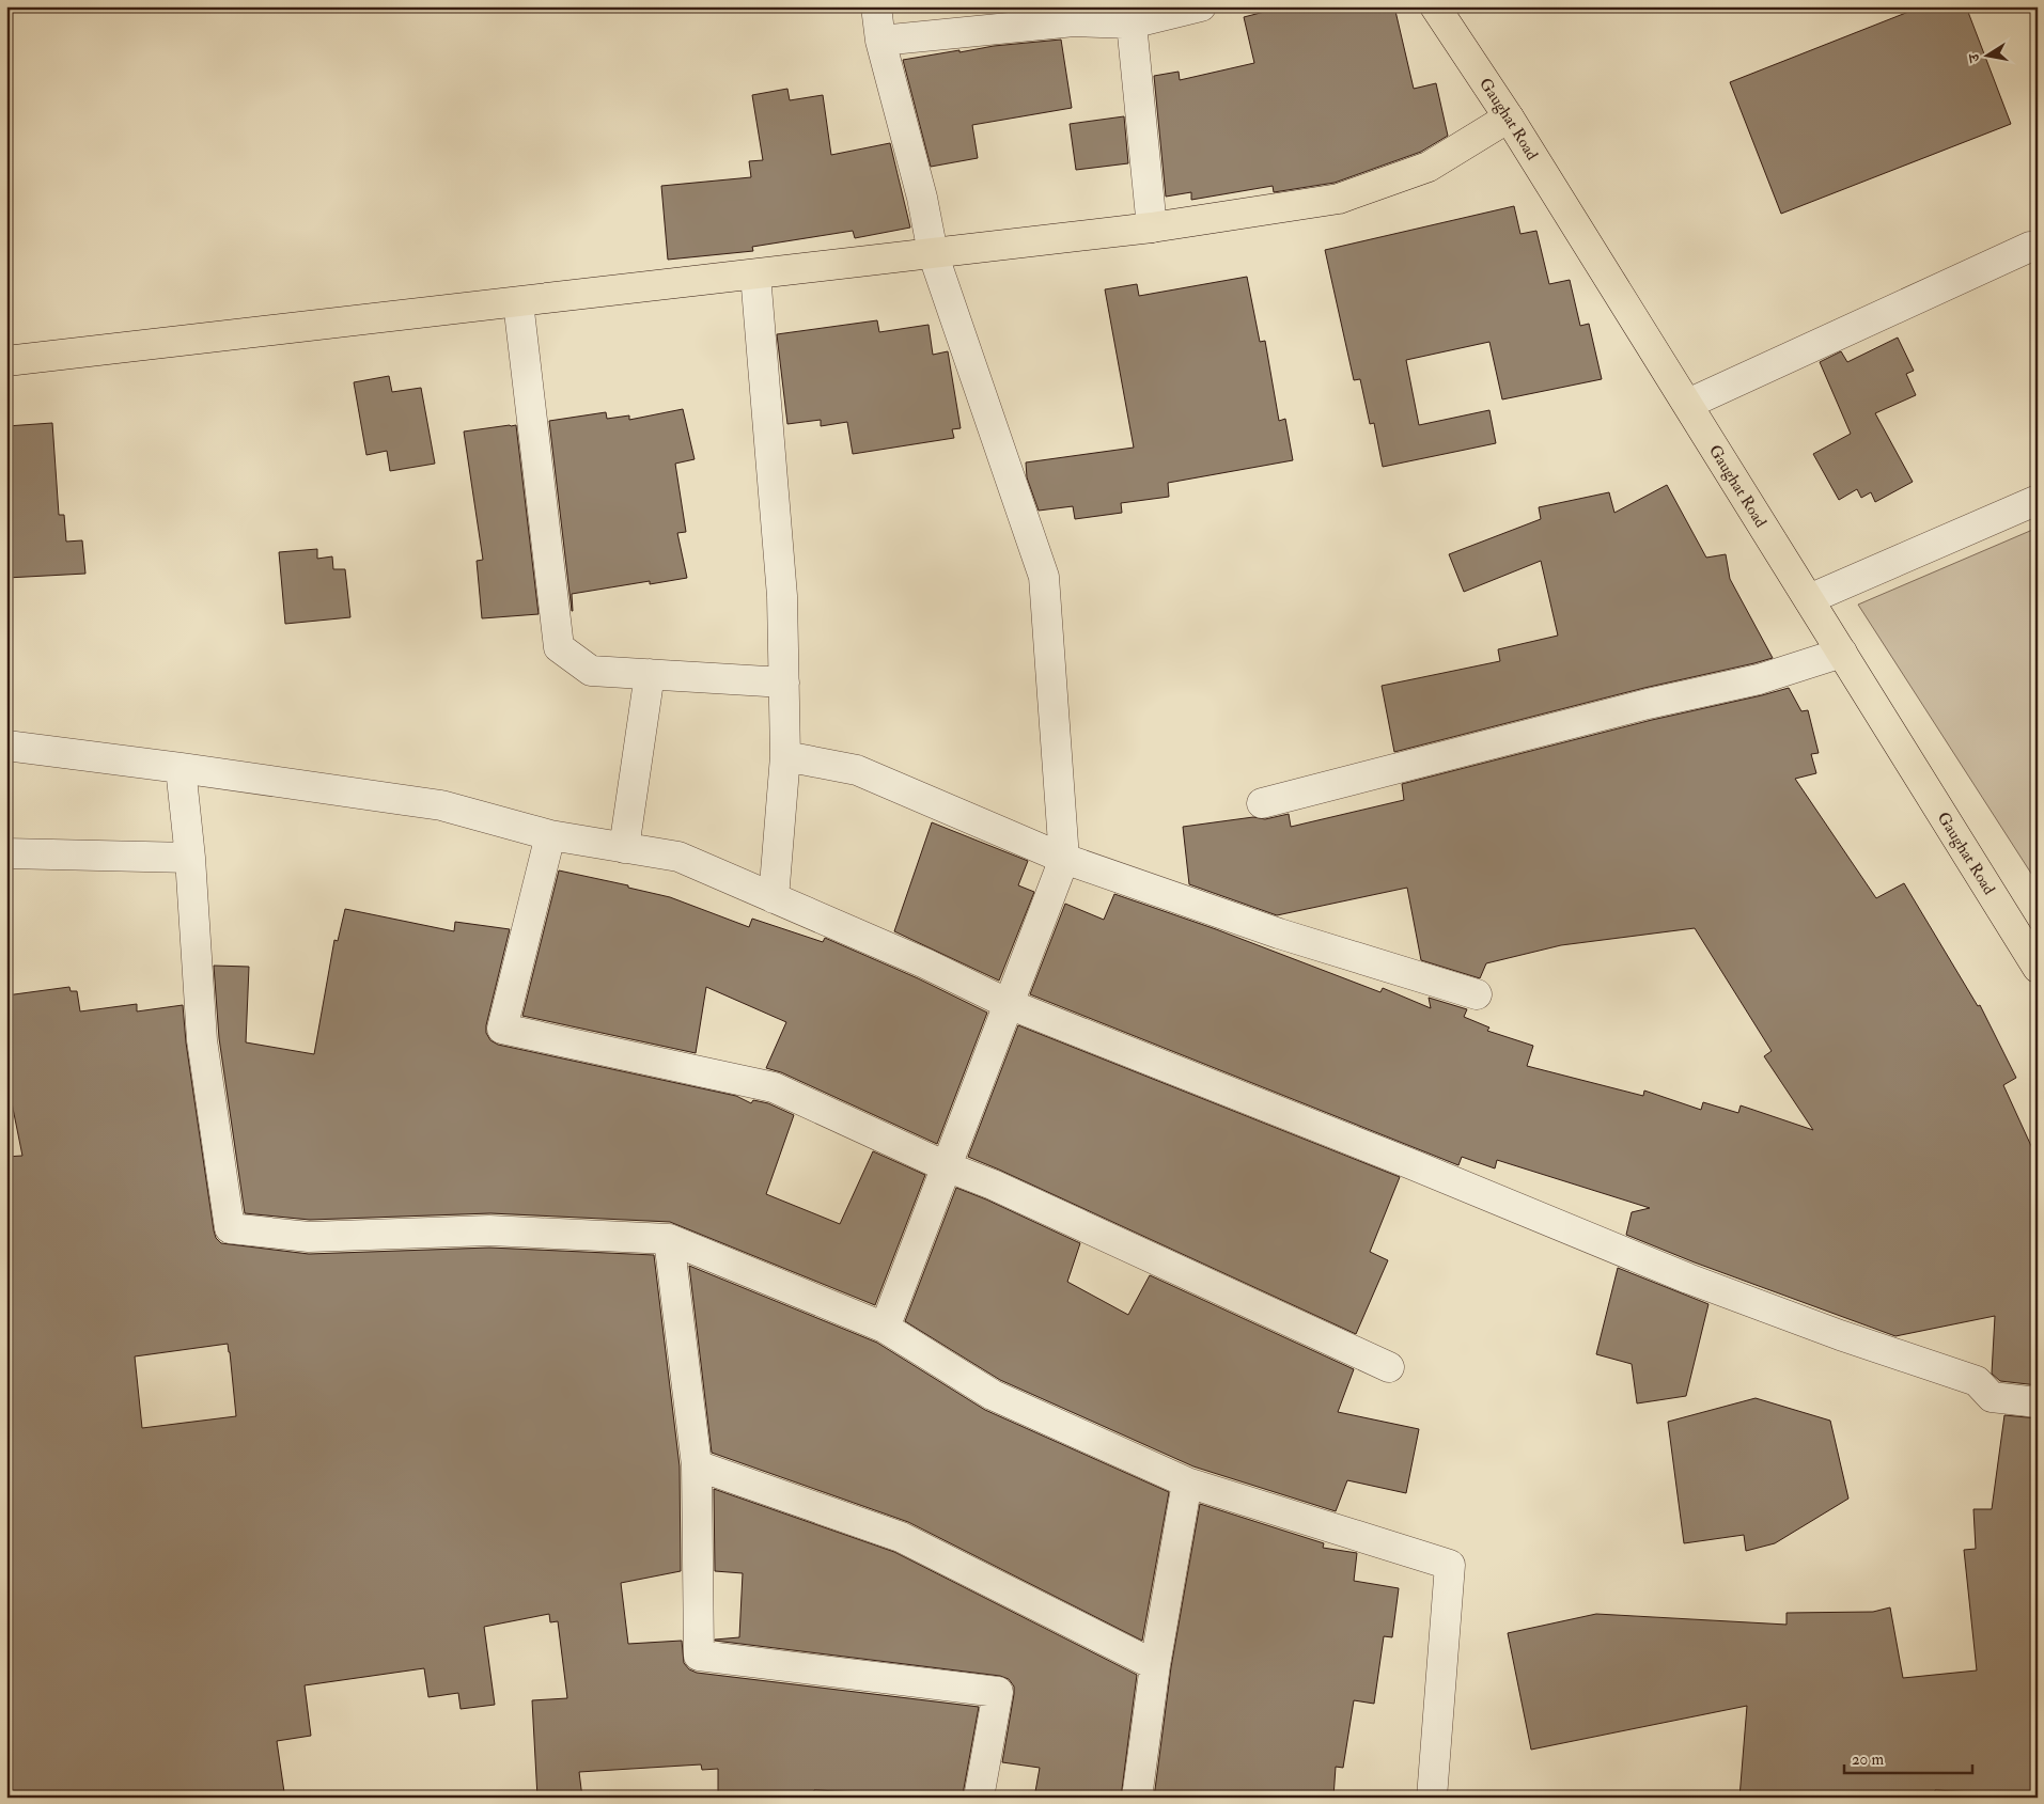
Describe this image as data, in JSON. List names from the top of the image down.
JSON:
{
  "streets": {
    "main road": ["Gaughat Road"]
  },
  "scale_bar": "20 m",
  "north": "left"
}
